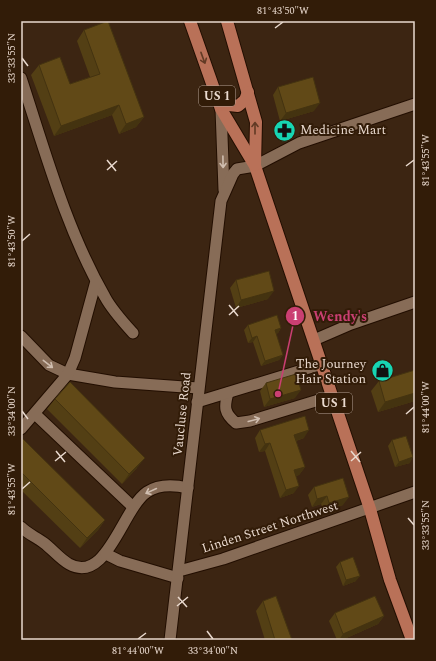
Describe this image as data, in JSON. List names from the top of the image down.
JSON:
{
  "streets": {
    "main road": ["US 1"],
    "street": ["Vaucluse Road", "Linden Street Northwest"]
  },
  "crossings": [
    ["US 1", "Linden Street Northwest"],
    ["Vaucluse Road", "Linden Street Northwest"]
  ],
  "places": {
    "pharmacy": ["Medicine Mart"],
    "shop": ["The Journey Hair Station"],
    "other": ["Wendy's"]
  },
  "coordinates": [
    "81°43'50\"W",
    "33°33'55\"N",
    "81°43'55\"W",
    "81°44'00\"W",
    "33°34'00\"N"
  ]
}
